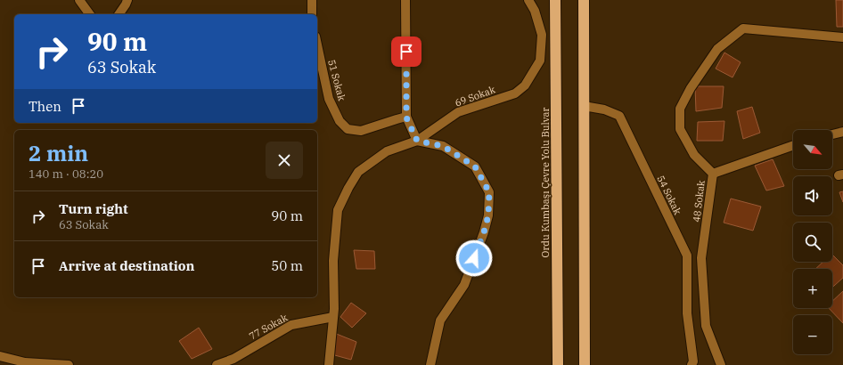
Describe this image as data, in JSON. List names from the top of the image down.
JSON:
{
  "streets": {
    "highway": ["Ordu Kumbaşı Çevre Yolu Bulvar"],
    "street": [
      "51 Sokak",
      "69 Sokak",
      "54 Sokak",
      "48 Sokak",
      "77 Sokak"
    ]
  },
  "crossings": [
    ["69 Sokak", "77 Sokak"]
  ],
  "north": "bottom right",
  "page": {
    "turn": ["90 m", "63 Sokak"],
    "then": "Then",
    "map_buttons": ["+", "−"],
    "heading": ["2 min", "140 m · 08:20"],
    "list": [
      {
        "name": "Turn right",
        "note": "63 Sokak",
        "value": "90 m"
      },
      {
        "name": "Arrive at destination",
        "value": "50 m"
      }
    ]
  }
}
